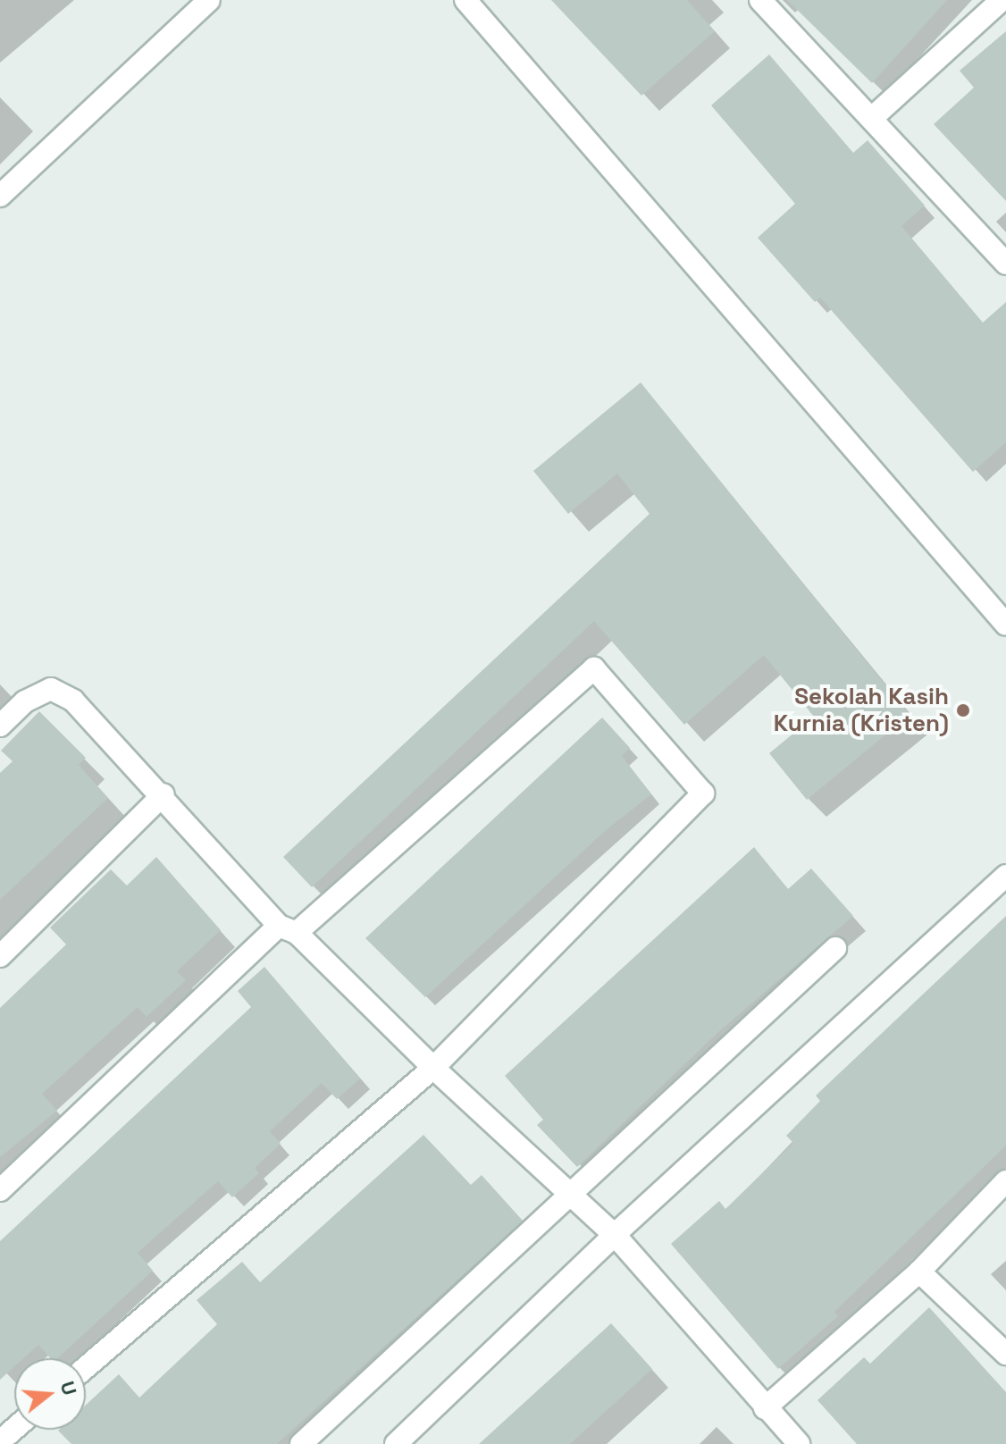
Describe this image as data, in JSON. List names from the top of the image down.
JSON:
{
  "places": ["Sekolah Kasih Kurnia (Kristen)"],
  "north": "right"
}
